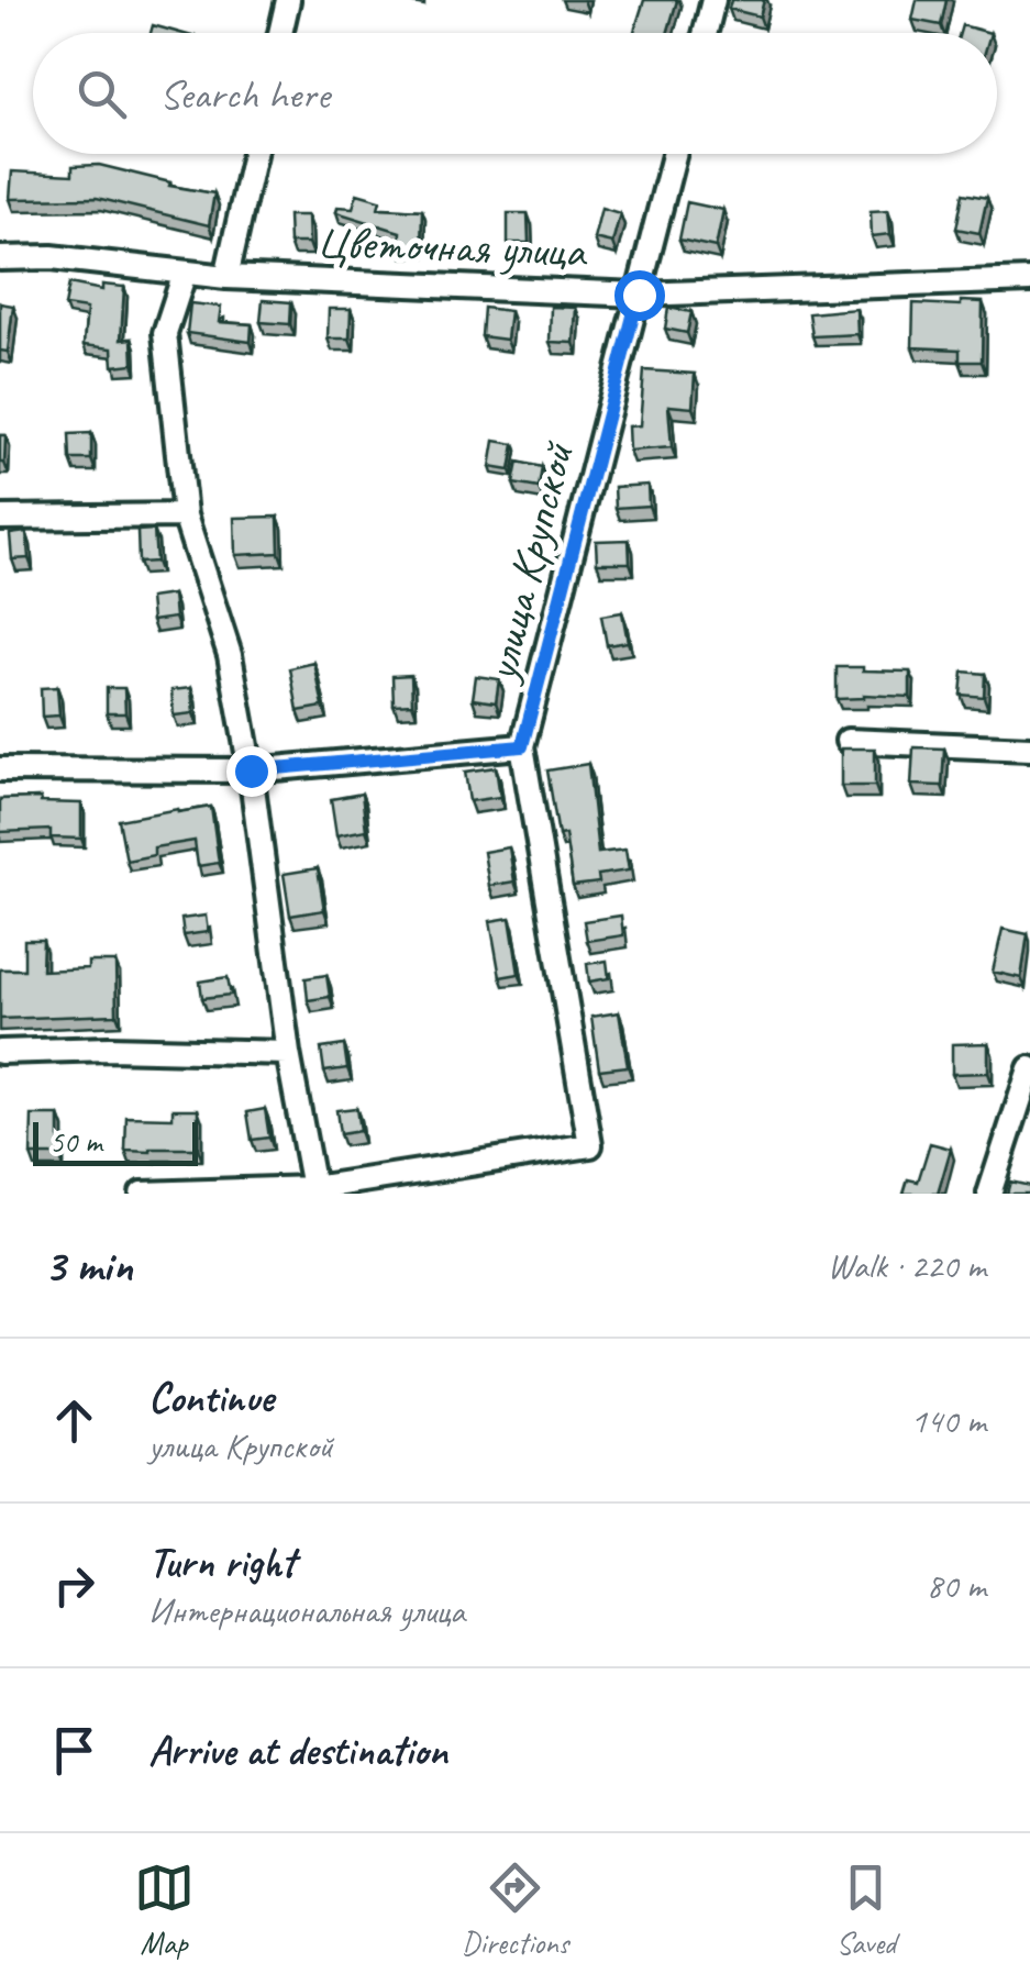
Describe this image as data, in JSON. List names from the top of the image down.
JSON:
{
  "streets": {
    "street": ["Цветочная улица", "улица Крупской"]
  },
  "crossings": [
    ["Цветочная улица", "улица Крупской"]
  ],
  "scale_bar": "50 m",
  "page": {
    "search": "Search here",
    "scale": "50 m",
    "heading": ["3 min", "Walk · 220 m"],
    "list": [
      ["Continue", "улица Крупской", "140 m"],
      ["Turn right", "Интернациональная улица", "80 m"],
      "Arrive at destination"
    ],
    "nav": ["Map", "Directions", "Saved"]
  }
}
